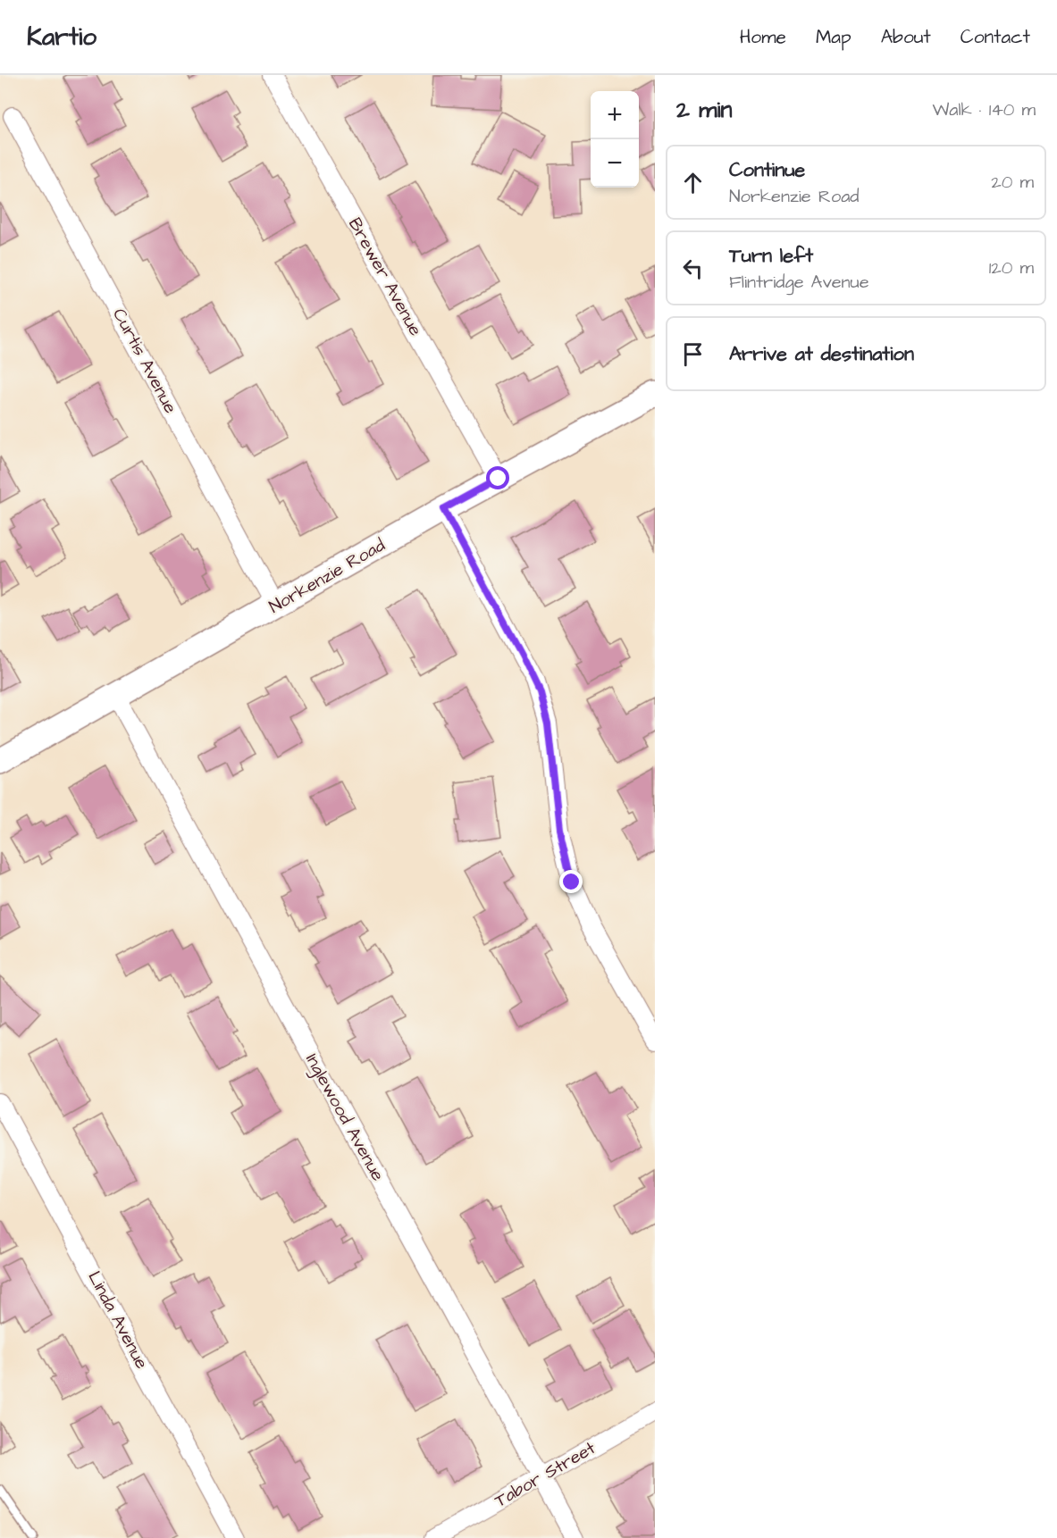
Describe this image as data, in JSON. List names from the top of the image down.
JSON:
{
  "streets": {
    "street": [
      "Brewer Avenue",
      "Curtis Avenue",
      "Norkenzie Road",
      "Inglewood Avenue",
      "Linda Avenue",
      "Tabor Street"
    ]
  },
  "crossings": [
    ["Brewer Avenue", "Norkenzie Road"],
    ["Curtis Avenue", "Norkenzie Road"],
    ["Norkenzie Road", "Inglewood Avenue"],
    ["Inglewood Avenue", "Tabor Street"]
  ],
  "page": {
    "header": "Kartio",
    "nav": [
      "Home",
      "Map",
      "About",
      "Contact"
    ],
    "heading": ["2 min", "Walk · 140 m"],
    "map_buttons": ["+", "−"],
    "list": [
      ["Continue", "Norkenzie Road", "20 m"],
      ["Turn left", "Flintridge Avenue", "120 m"],
      "Arrive at destination"
    ]
  }
}
